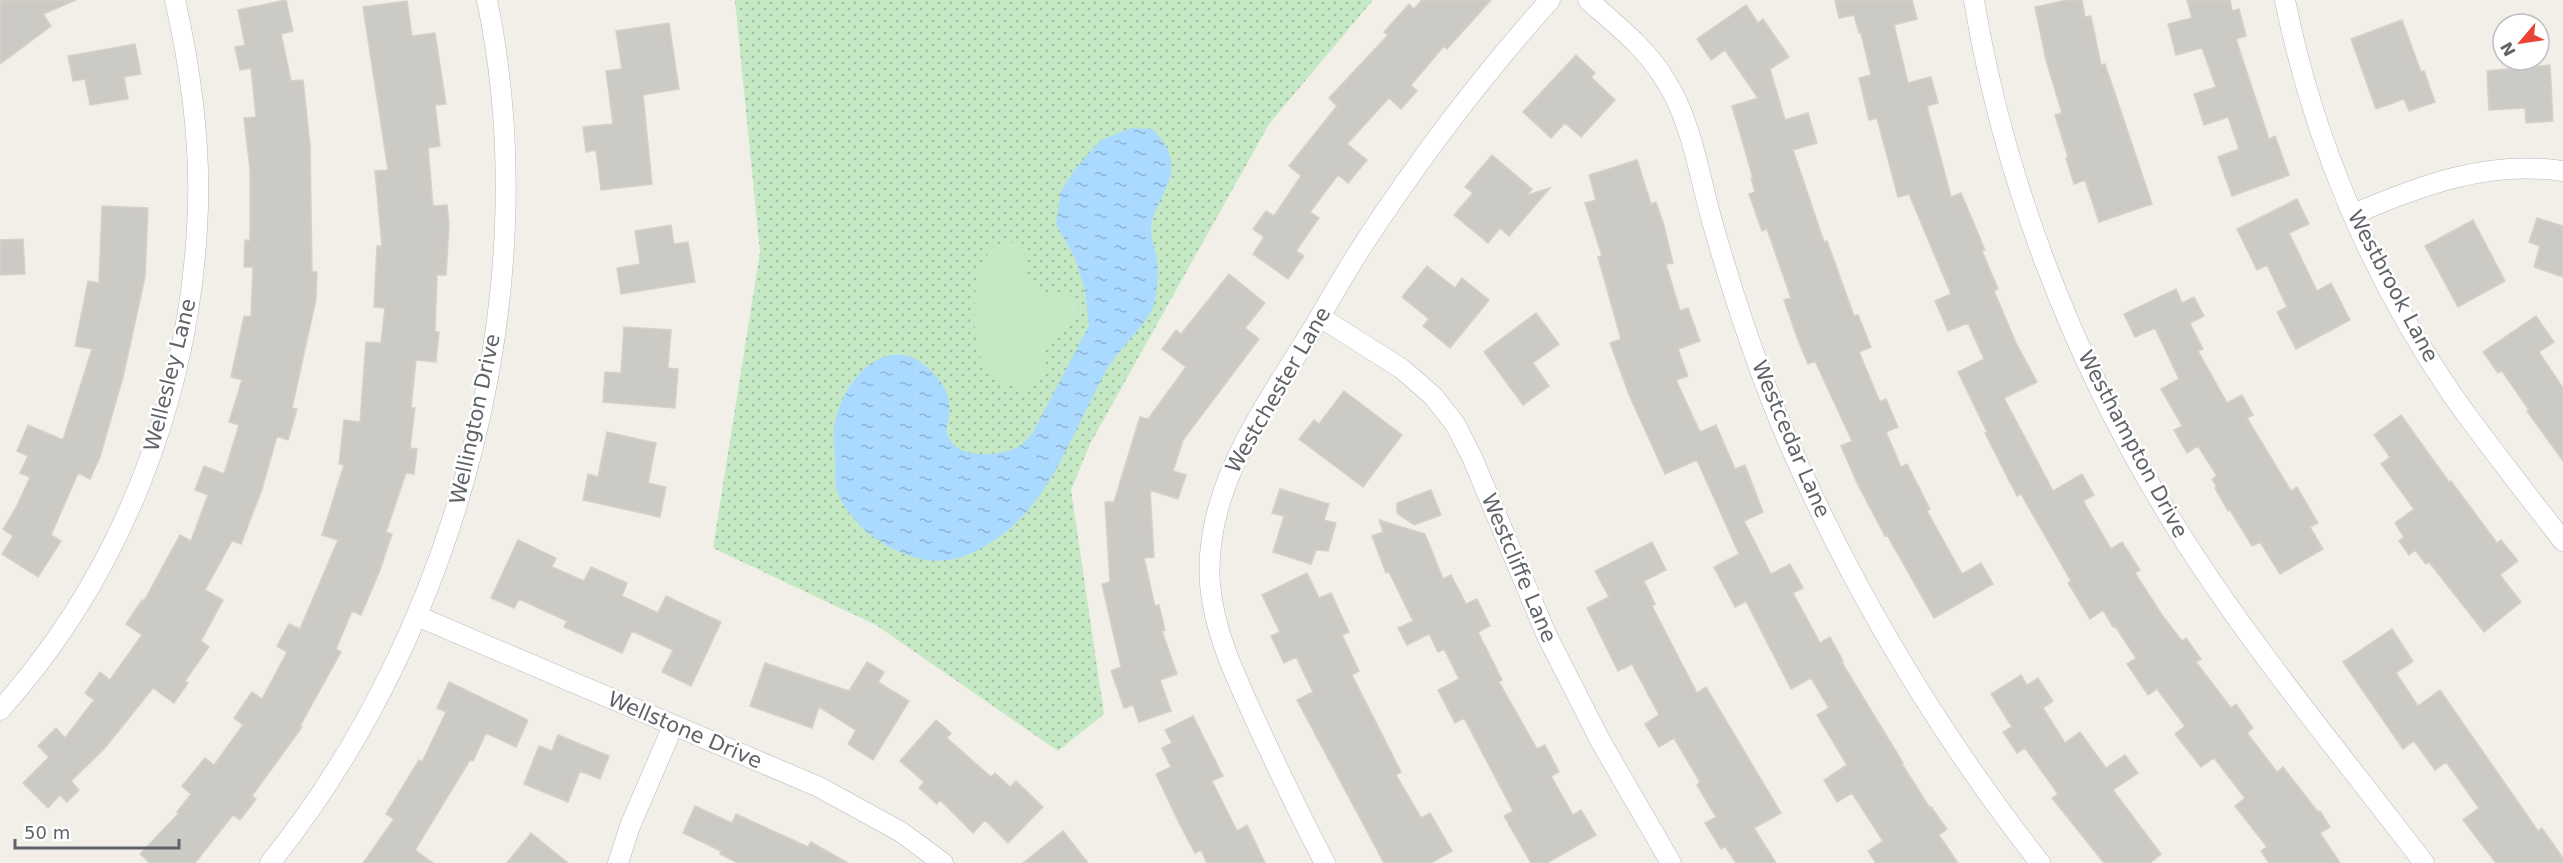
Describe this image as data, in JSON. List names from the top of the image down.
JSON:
{
  "streets": {
    "street": [
      "Westbrook Lane",
      "Wellesley Lane",
      "Westchester Lane",
      "Wellington Drive",
      "Westcedar Lane",
      "Westhampton Drive",
      "Westcliffe Lane",
      "Wellstone Drive"
    ]
  },
  "crossings": [
    ["Westchester Lane", "Westcliffe Lane"],
    ["Wellington Drive", "Wellstone Drive"]
  ],
  "scale_bar": "50 m",
  "north": "bottom left"
}
